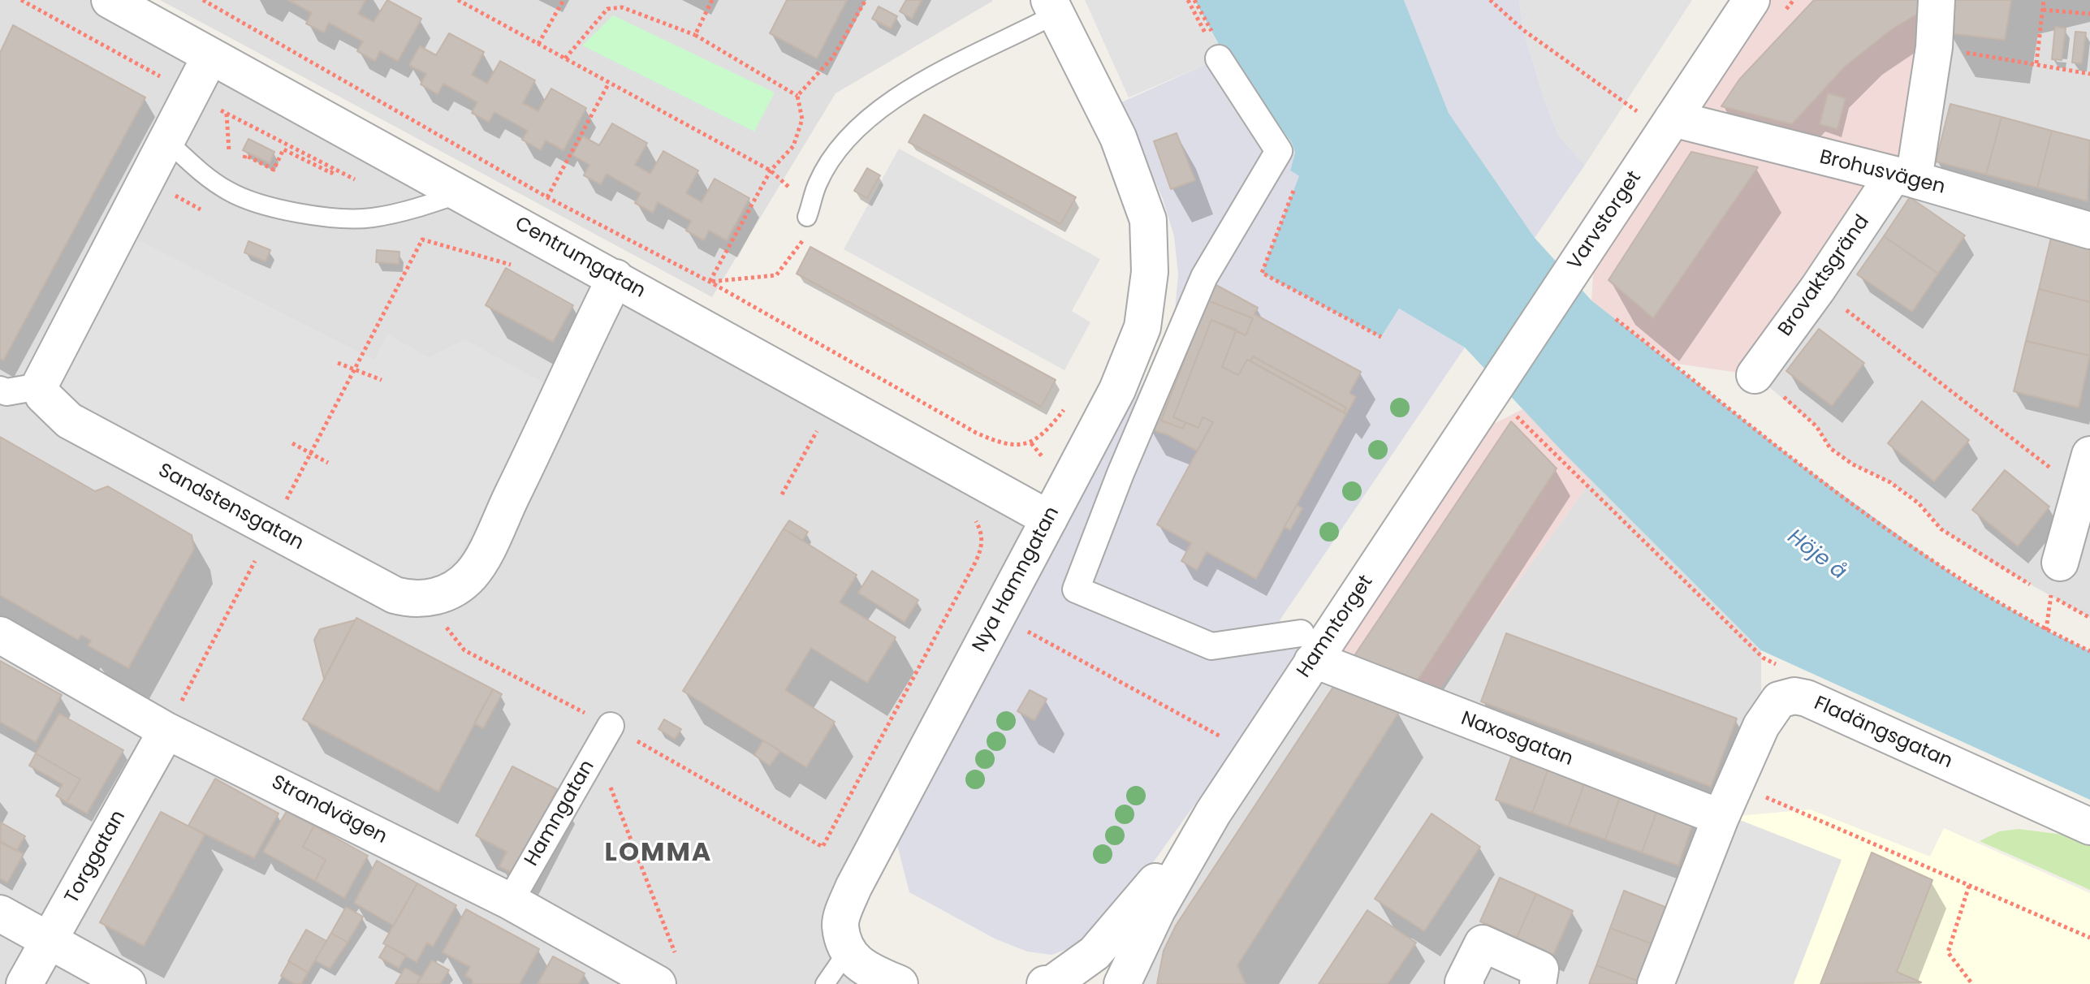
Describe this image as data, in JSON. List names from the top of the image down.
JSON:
{
  "streets": {
    "street": [
      "Brohusvägen",
      "Varvstorget",
      "Centrumgatan",
      "Brovaktsgränd",
      "Sandstensgatan",
      "Nya Hamngatan",
      "Hamntorget",
      "Fladängsgatan",
      "Naxosgatan",
      "Strandvägen",
      "Hamngatan",
      "Torggatan"
    ]
  },
  "crossings": [
    ["Brohusvägen", "Varvstorget"],
    ["Brohusvägen", "Brovaktsgränd"],
    ["Varvstorget", "Hamntorget"],
    ["Centrumgatan", "Nya Hamngatan"],
    ["Hamntorget", "Naxosgatan"],
    ["Fladängsgatan", "Naxosgatan"],
    ["Strandvägen", "Hamngatan"],
    ["Strandvägen", "Torggatan"]
  ],
  "districts": ["LOMMA"],
  "water": ["Höje å"]
}
